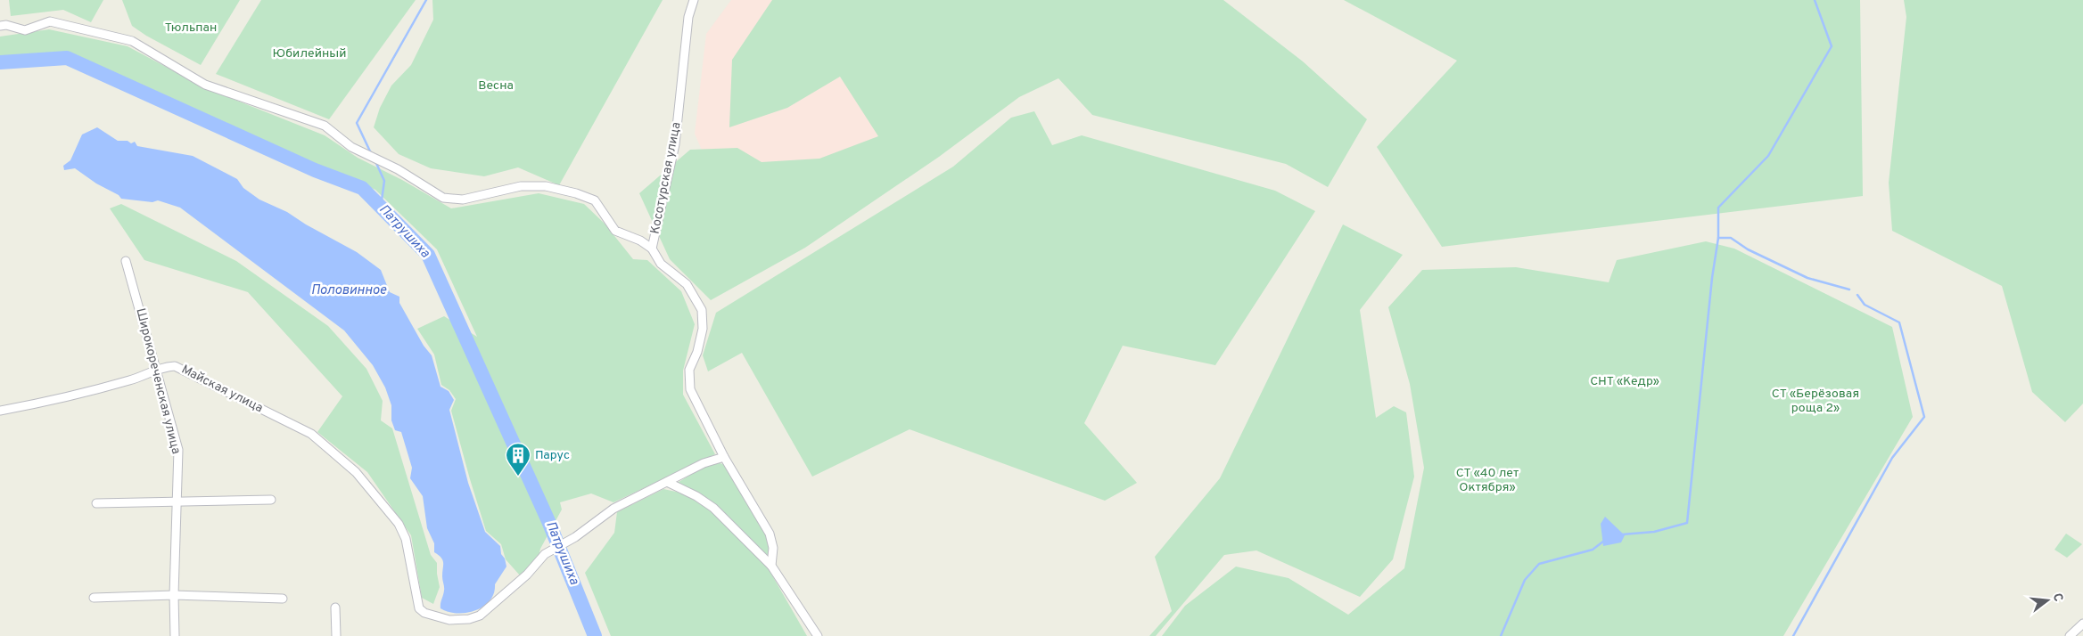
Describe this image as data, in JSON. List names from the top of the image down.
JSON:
{
  "streets": {
    "street": ["Косотурская улица", "Широкореченская улица", "Майская улица"]
  },
  "crossings": [
    ["Широкореченская улица", "Майская улица"]
  ],
  "water": ["Патрушиха", "Половинное"],
  "parks": [
    "Тюльпан",
    "Юбилейный",
    "Весна",
    "СНТ «Кедр»",
    "СТ «Берёзовая роща 2»",
    "СТ «40 лет Октября»"
  ],
  "places": {
    "building": ["Парус"]
  },
  "north": "right"
}
